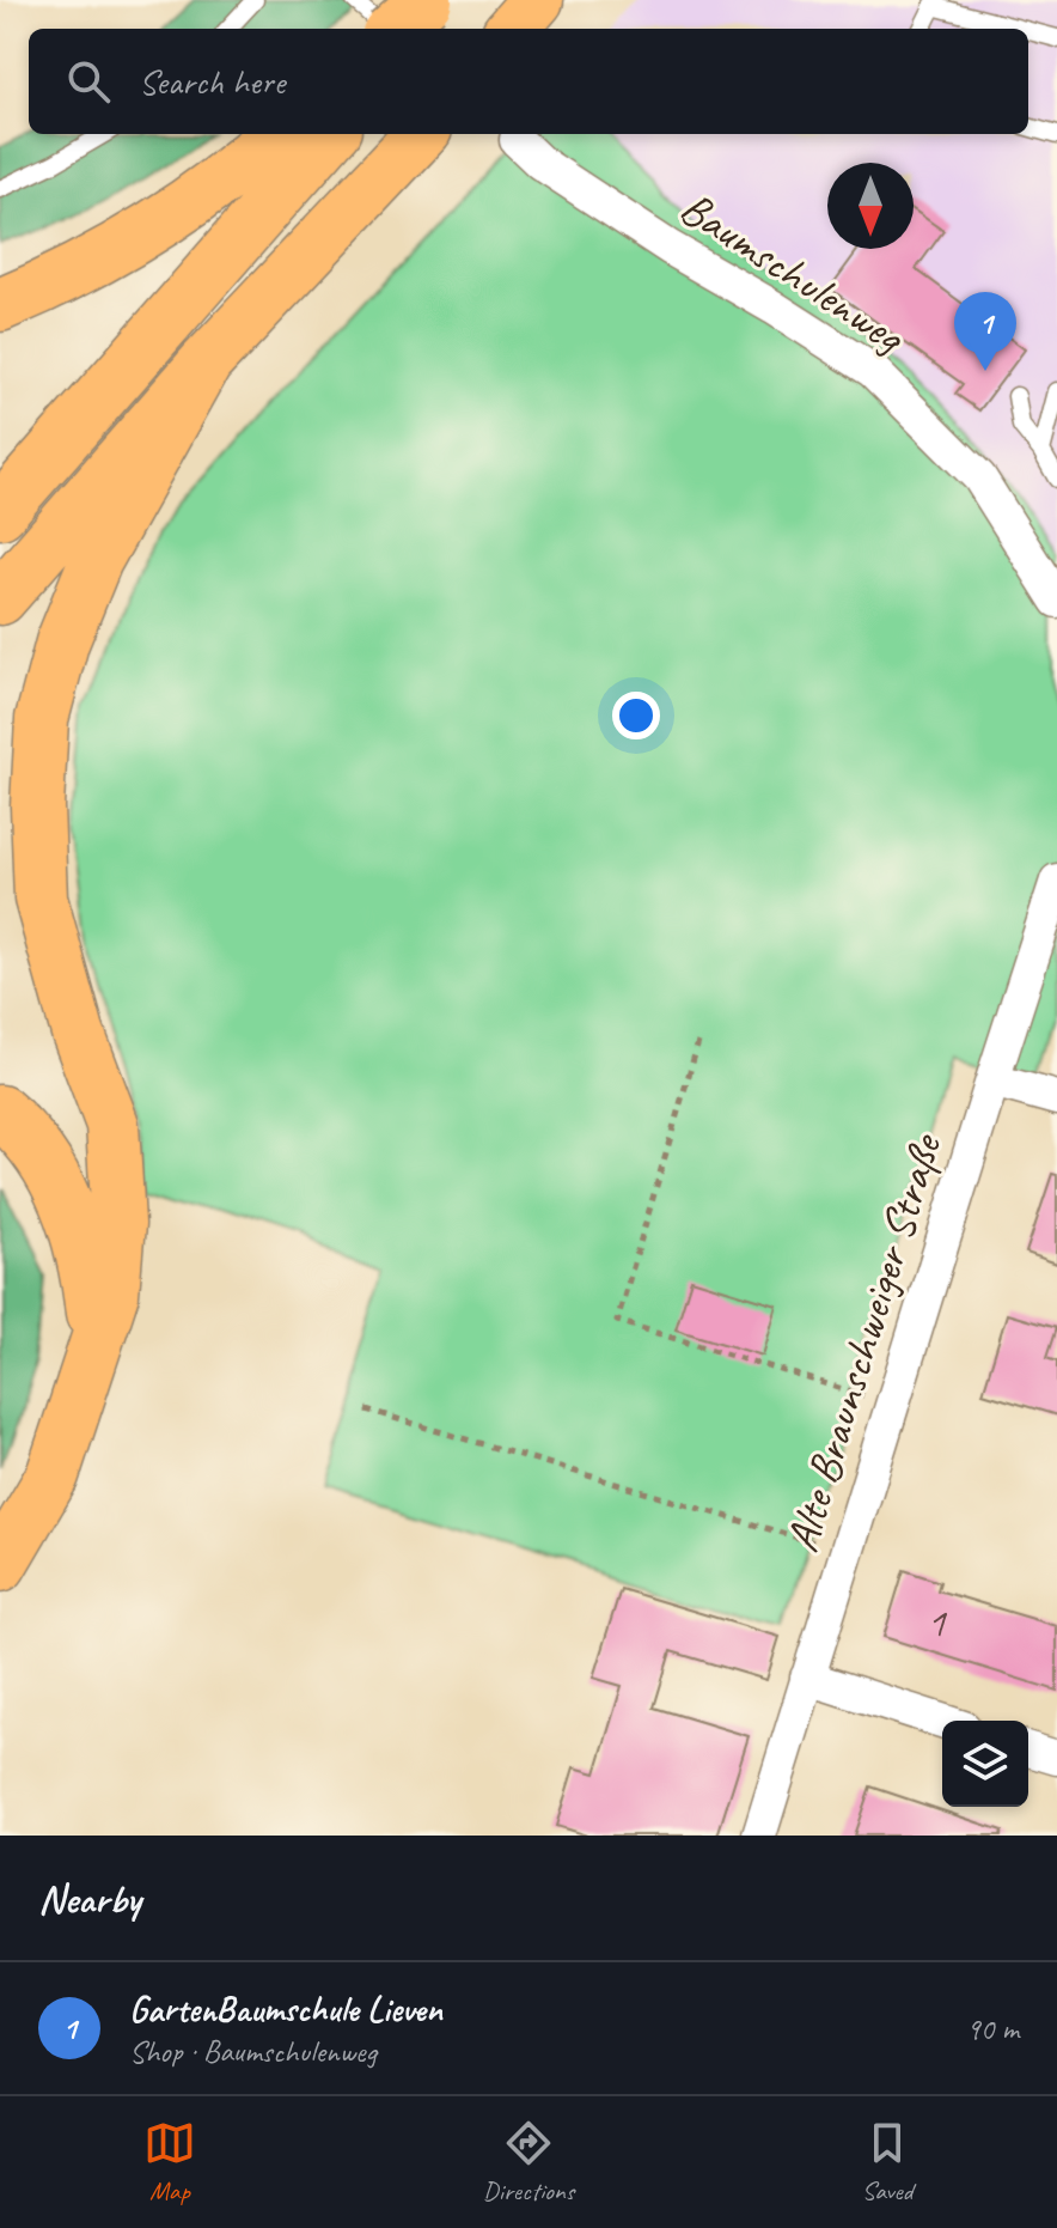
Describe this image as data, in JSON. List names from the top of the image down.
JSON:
{
  "streets": {
    "street": ["Baumschulenweg", "Alte Braunschweiger Straße"]
  },
  "house_numbers": ["1"],
  "north": "bottom",
  "page": {
    "search": "Search here",
    "pins": "1",
    "heading": "Nearby",
    "list": [
      {
        "mark": "1",
        "name": "GartenBaumschule Lieven",
        "note": "Shop · Baumschulenweg",
        "value": "90 m"
      }
    ],
    "nav": ["Map", "Directions", "Saved"]
  }
}
